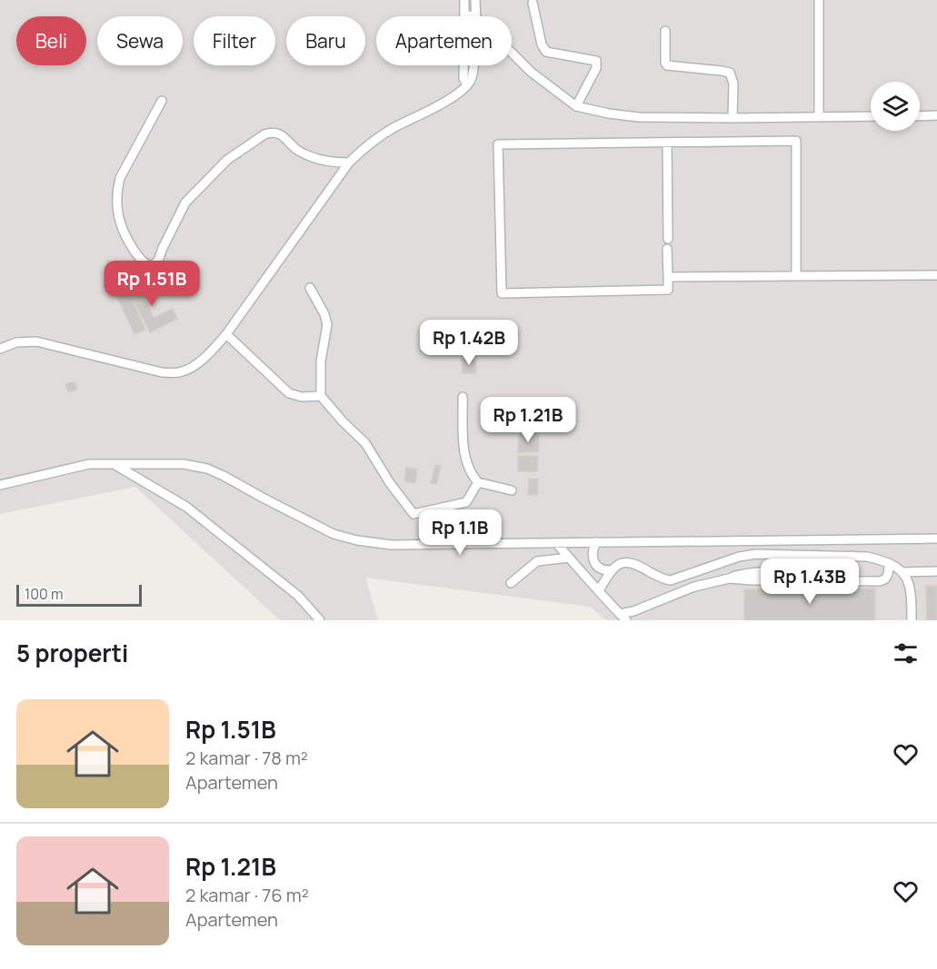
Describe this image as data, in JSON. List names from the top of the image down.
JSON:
{
  "scale_bar": "100 m",
  "page": {
    "chip": [
      "Beli",
      "Sewa",
      "Filter",
      "Baru",
      "Apartemen"
    ],
    "price": [
      "Rp 1.51B",
      "Rp 1.42B",
      "Rp 1.21B",
      "Rp 1.1B",
      "Rp 1.43B"
    ],
    "scale": "100 m",
    "heading": "5 properti",
    "list": [
      {
        "name": "Rp 1.51B",
        "note": "2 kamar · 78 m² · Apartemen"
      },
      {
        "name": "Rp 1.21B",
        "note": "2 kamar · 76 m² · Apartemen"
      }
    ]
  }
}
